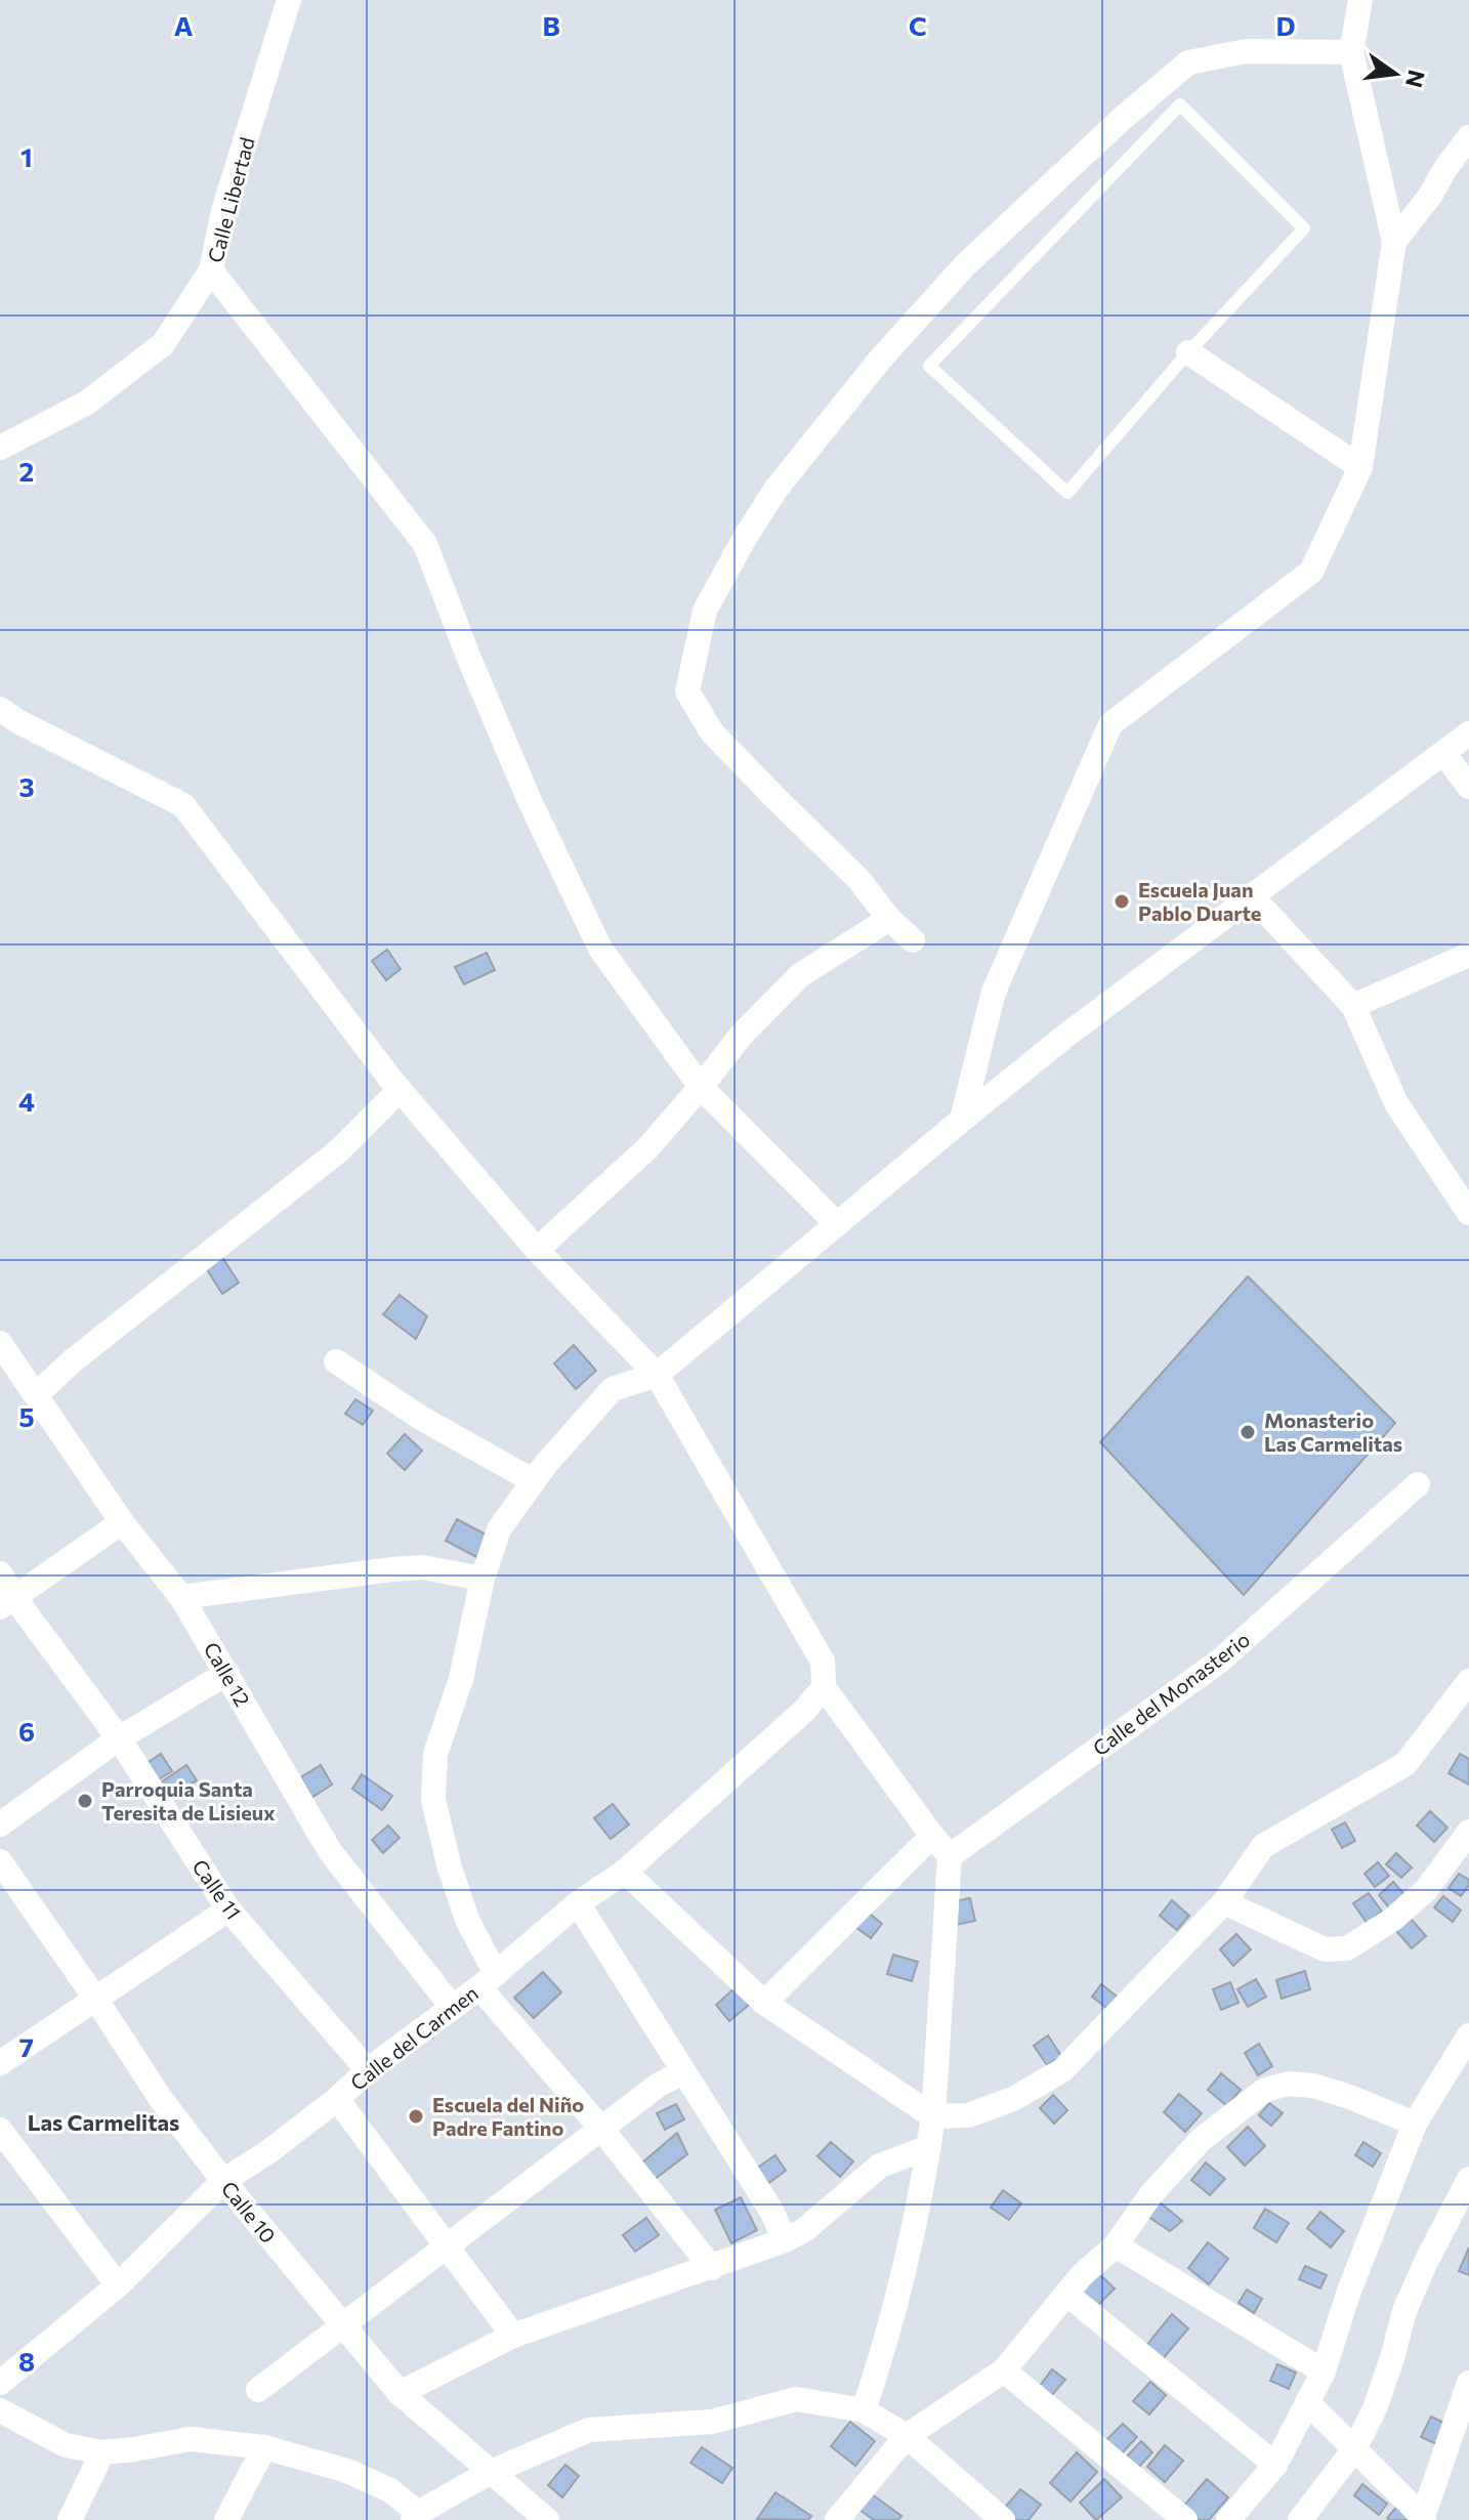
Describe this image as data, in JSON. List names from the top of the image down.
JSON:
{
  "streets": {
    "street": [
      "Calle Libertad",
      "Calle 12",
      "Calle del Monasterio",
      "Calle 11",
      "Calle del Carmen",
      "Calle 10"
    ]
  },
  "crossings": [
    ["Calle 12", "Calle del Carmen"],
    ["Calle 11", "Calle del Carmen"],
    ["Calle del Carmen", "Calle 10"]
  ],
  "districts": ["Las Carmelitas"],
  "places": [
    "Escuela Juan Pablo Duarte",
    "Monasterio Las Carmelitas",
    "Parroquia Santa Teresita de Lisieux",
    "Escuela del Niño Padre Fantino"
  ],
  "north": "right",
  "grid": {
    "columns": [
      "A",
      "B",
      "C",
      "D"
    ],
    "rows": [
      "1",
      "2",
      "3",
      "4",
      "5",
      "6",
      "7",
      "8"
    ]
  }
}
